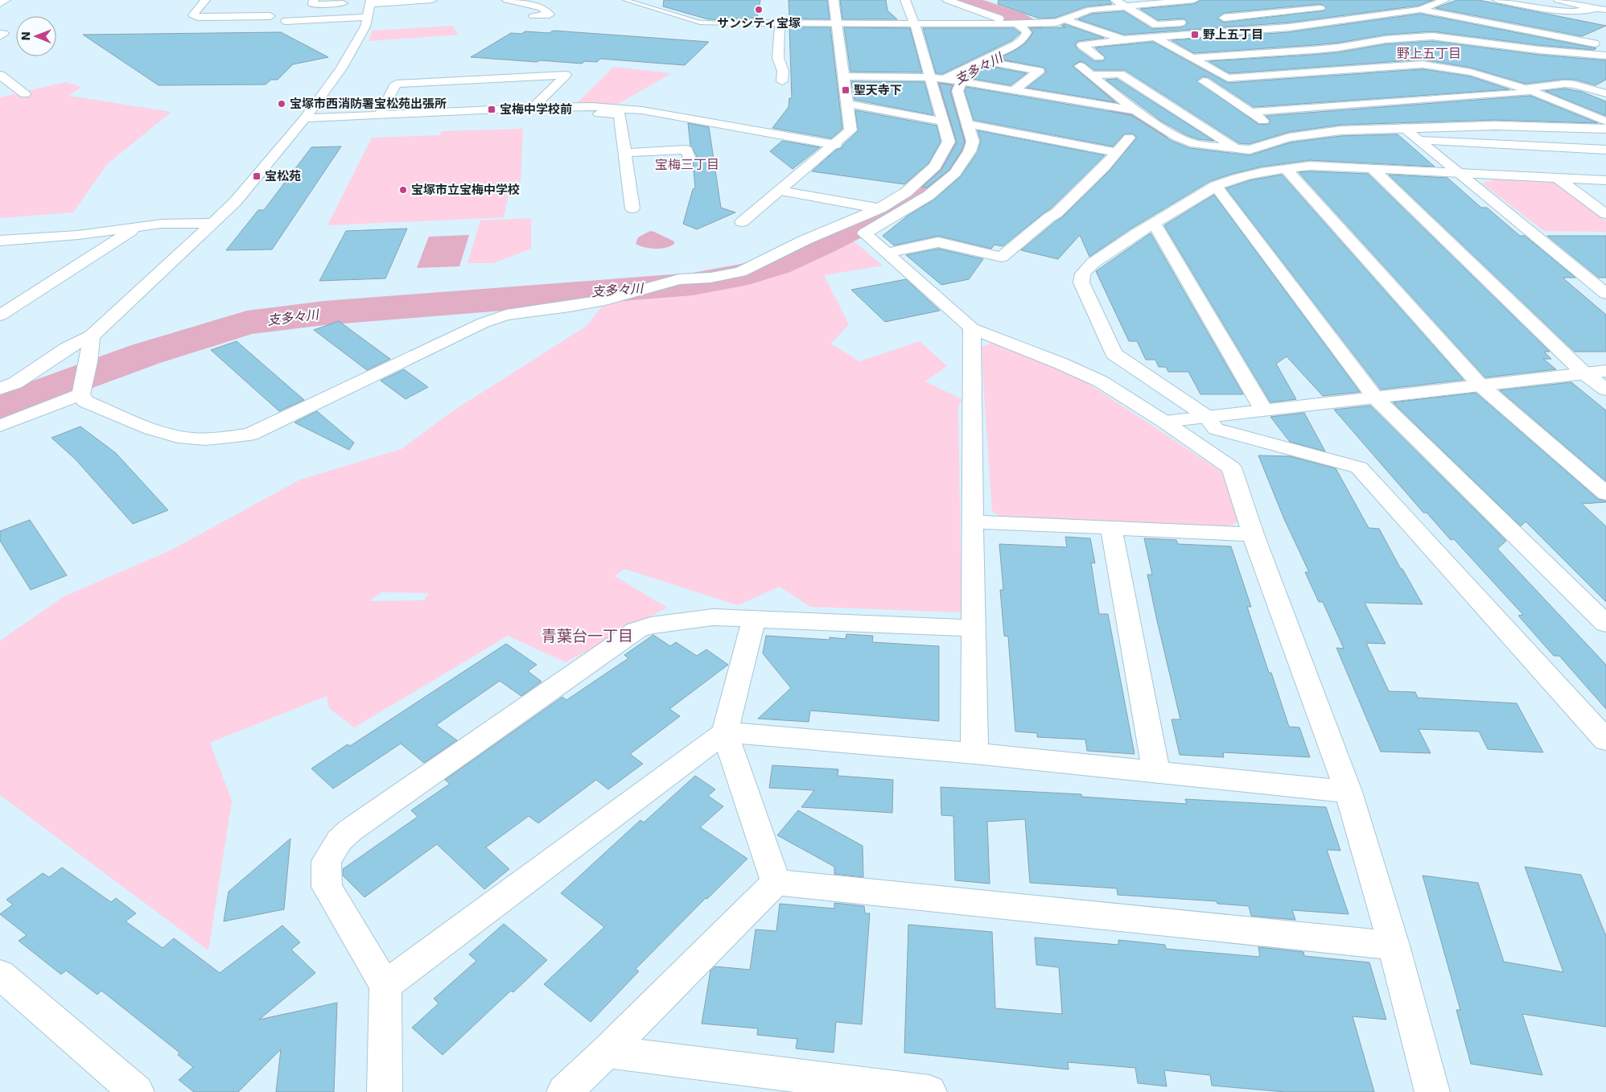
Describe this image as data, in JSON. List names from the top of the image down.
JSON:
{
  "districts": ["野上五丁目", "宝梅三丁目", "青葉台一丁目"],
  "water": ["支多々川"],
  "places": {
    "other": ["サンシティ宝塚", "宝塚市西消防署宝松苑出張所", "宝塚市立宝梅中学校"],
    "transit": [
      "野上五丁目",
      "聖天寺下",
      "宝梅中学校前",
      "宝松苑"
    ]
  },
  "north": "left"
}
